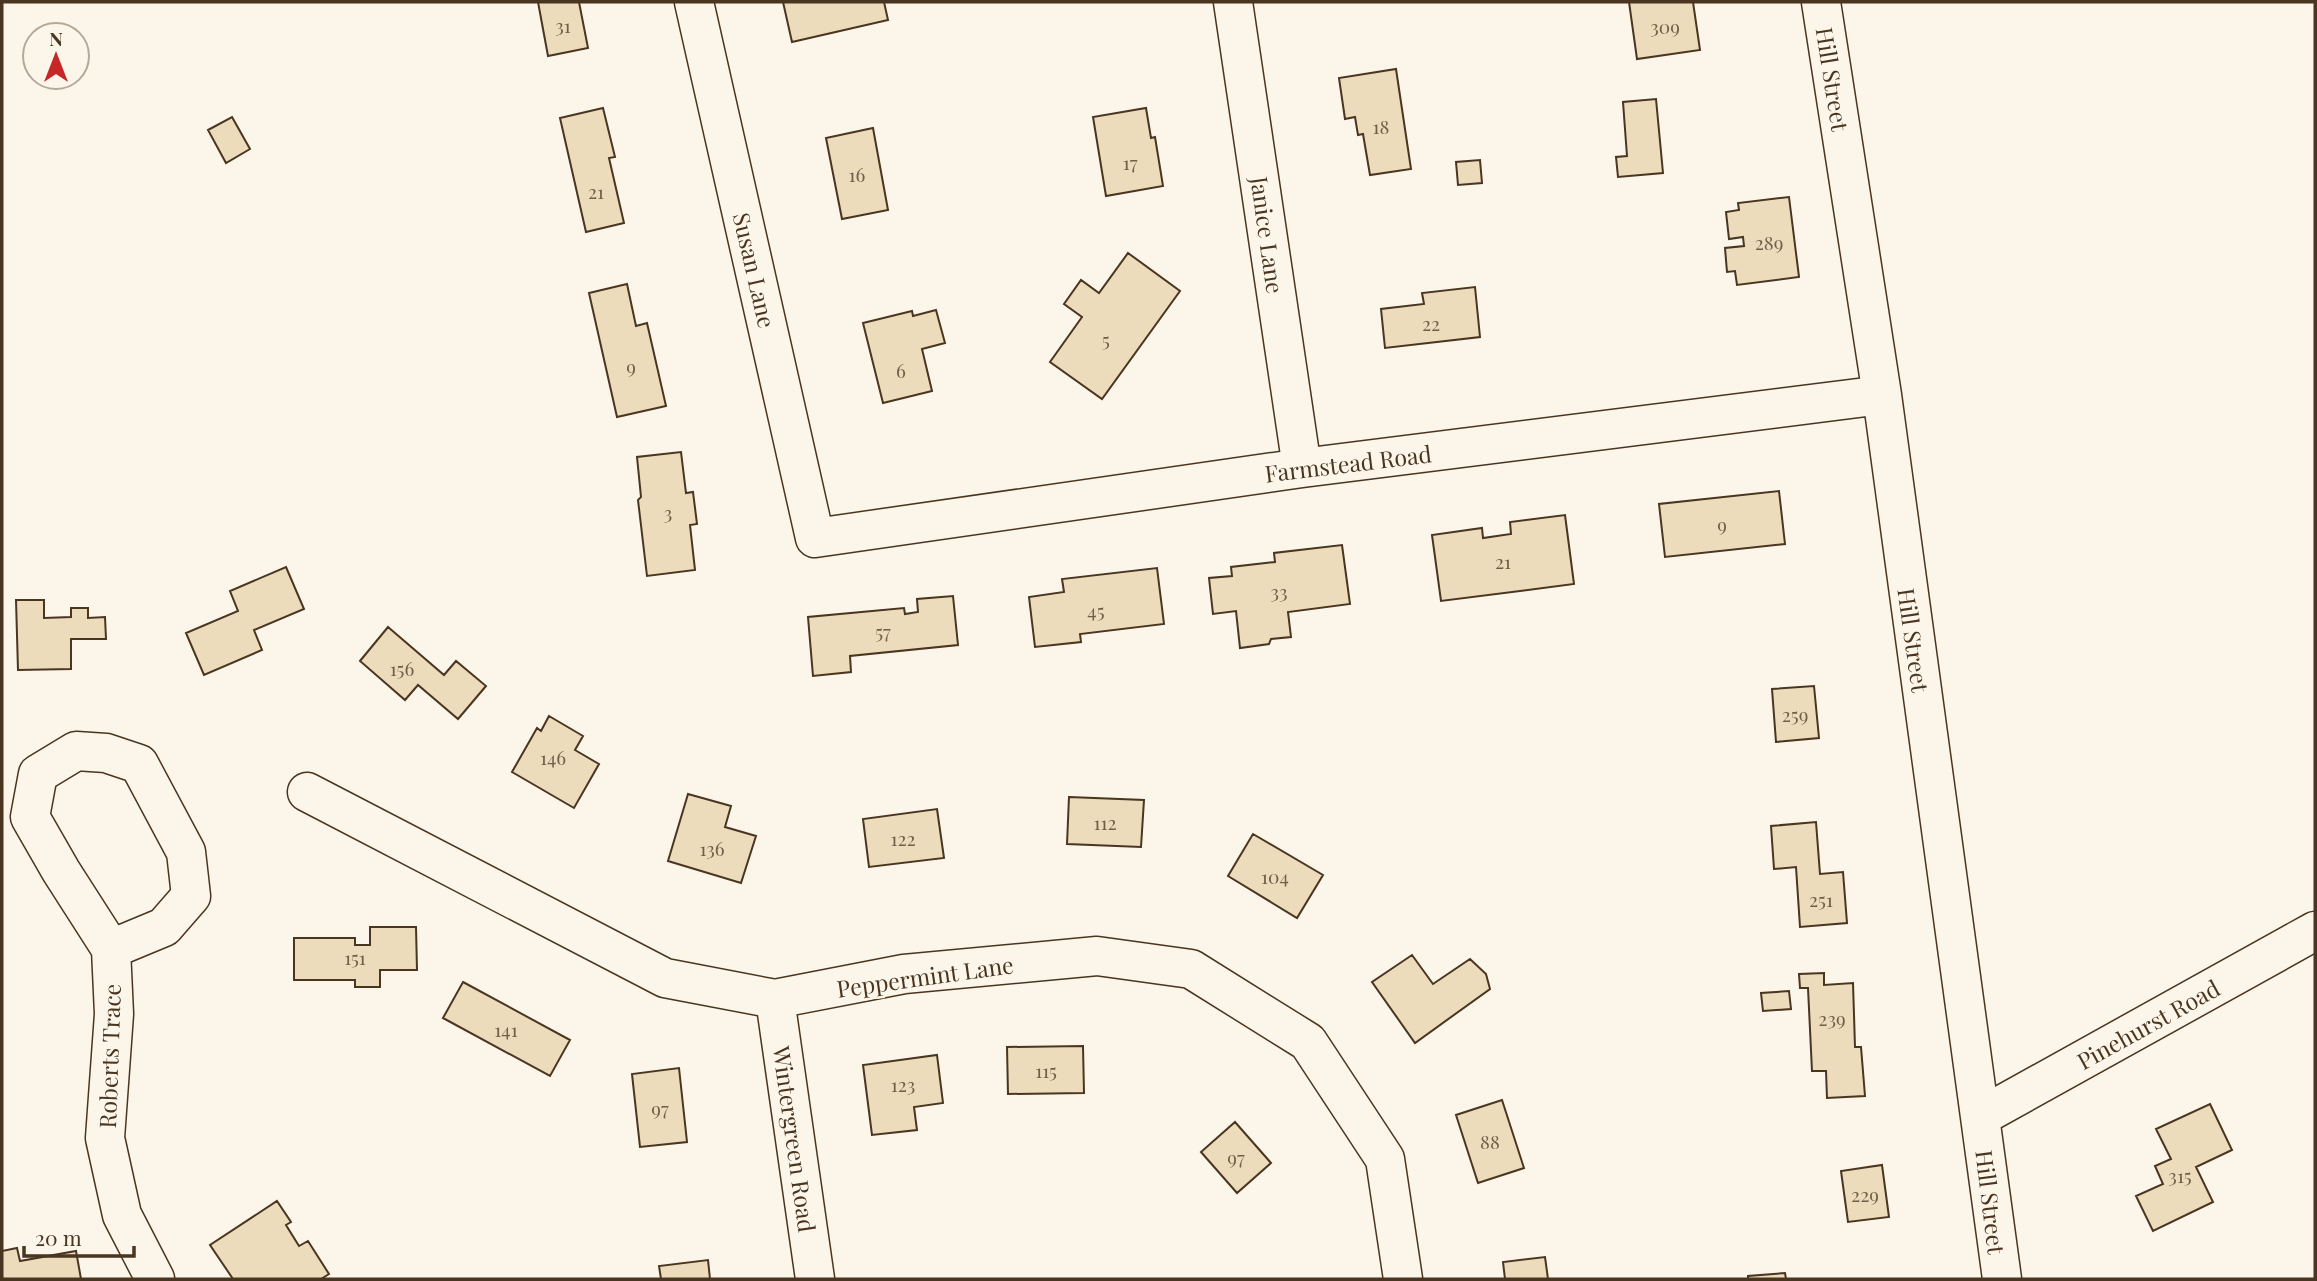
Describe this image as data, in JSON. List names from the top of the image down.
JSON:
{
  "streets": {
    "street": [
      "Hill Street",
      "Janice Lane",
      "Susan Lane",
      "Farmstead Road",
      "Peppermint Lane",
      "Pinehurst Road",
      "Roberts Trace",
      "Wintergreen Road"
    ]
  },
  "crossings": [
    ["Hill Street", "Farmstead Road"],
    ["Hill Street", "Pinehurst Road"],
    ["Janice Lane", "Farmstead Road"],
    ["Susan Lane", "Farmstead Road"],
    ["Peppermint Lane", "Wintergreen Road"]
  ],
  "house_numbers": [
    "31",
    "309",
    "18",
    "17",
    "16",
    "21",
    "289",
    "22",
    "5",
    "9",
    "6",
    "3",
    "9",
    "21",
    "33",
    "45",
    "57",
    "156",
    "259",
    "146",
    "112",
    "122",
    "136",
    "104",
    "251",
    "151",
    "239",
    "141",
    "115",
    "123",
    "97",
    "88",
    "97",
    "315",
    "229"
  ],
  "scale_bar": "20 m",
  "north": "top"
}
